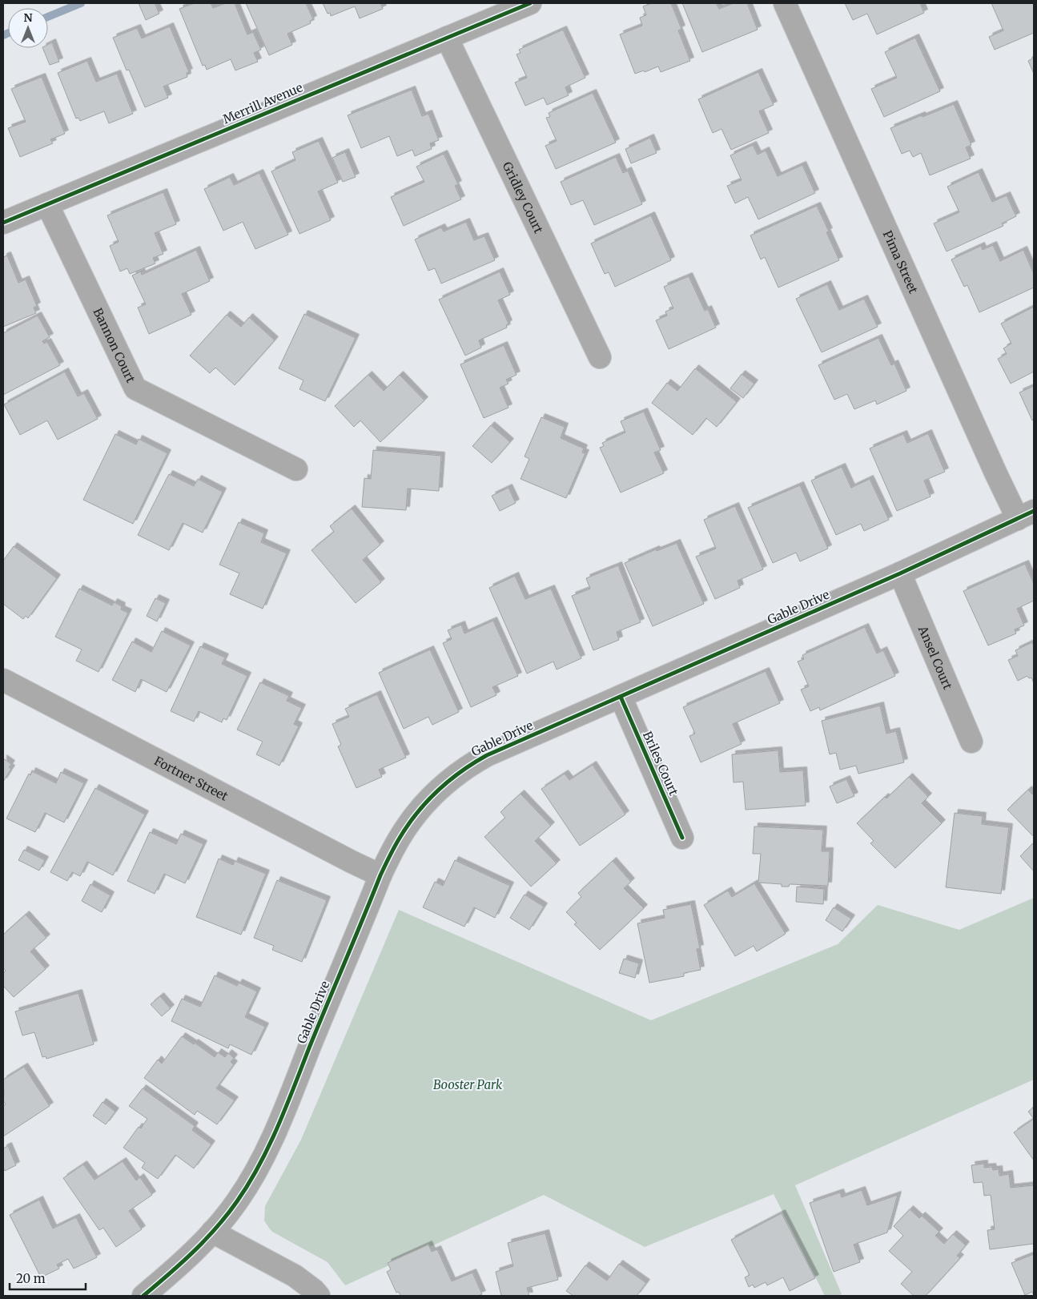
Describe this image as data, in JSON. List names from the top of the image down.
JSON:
{
  "streets": {
    "street": [
      "Merrill Avenue",
      "Gridley Court",
      "Pima Street",
      "Bannon Court",
      "Gable Drive",
      "Ansel Court",
      "Briles Court",
      "Fortner Street"
    ]
  },
  "crossings": [
    ["Merrill Avenue", "Gridley Court"],
    ["Merrill Avenue", "Bannon Court"],
    ["Pima Street", "Gable Drive"],
    ["Gable Drive", "Ansel Court"],
    ["Gable Drive", "Briles Court"],
    ["Gable Drive", "Fortner Street"]
  ],
  "parks": ["Booster Park"],
  "scale_bar": "20 m",
  "north": "top"
}
